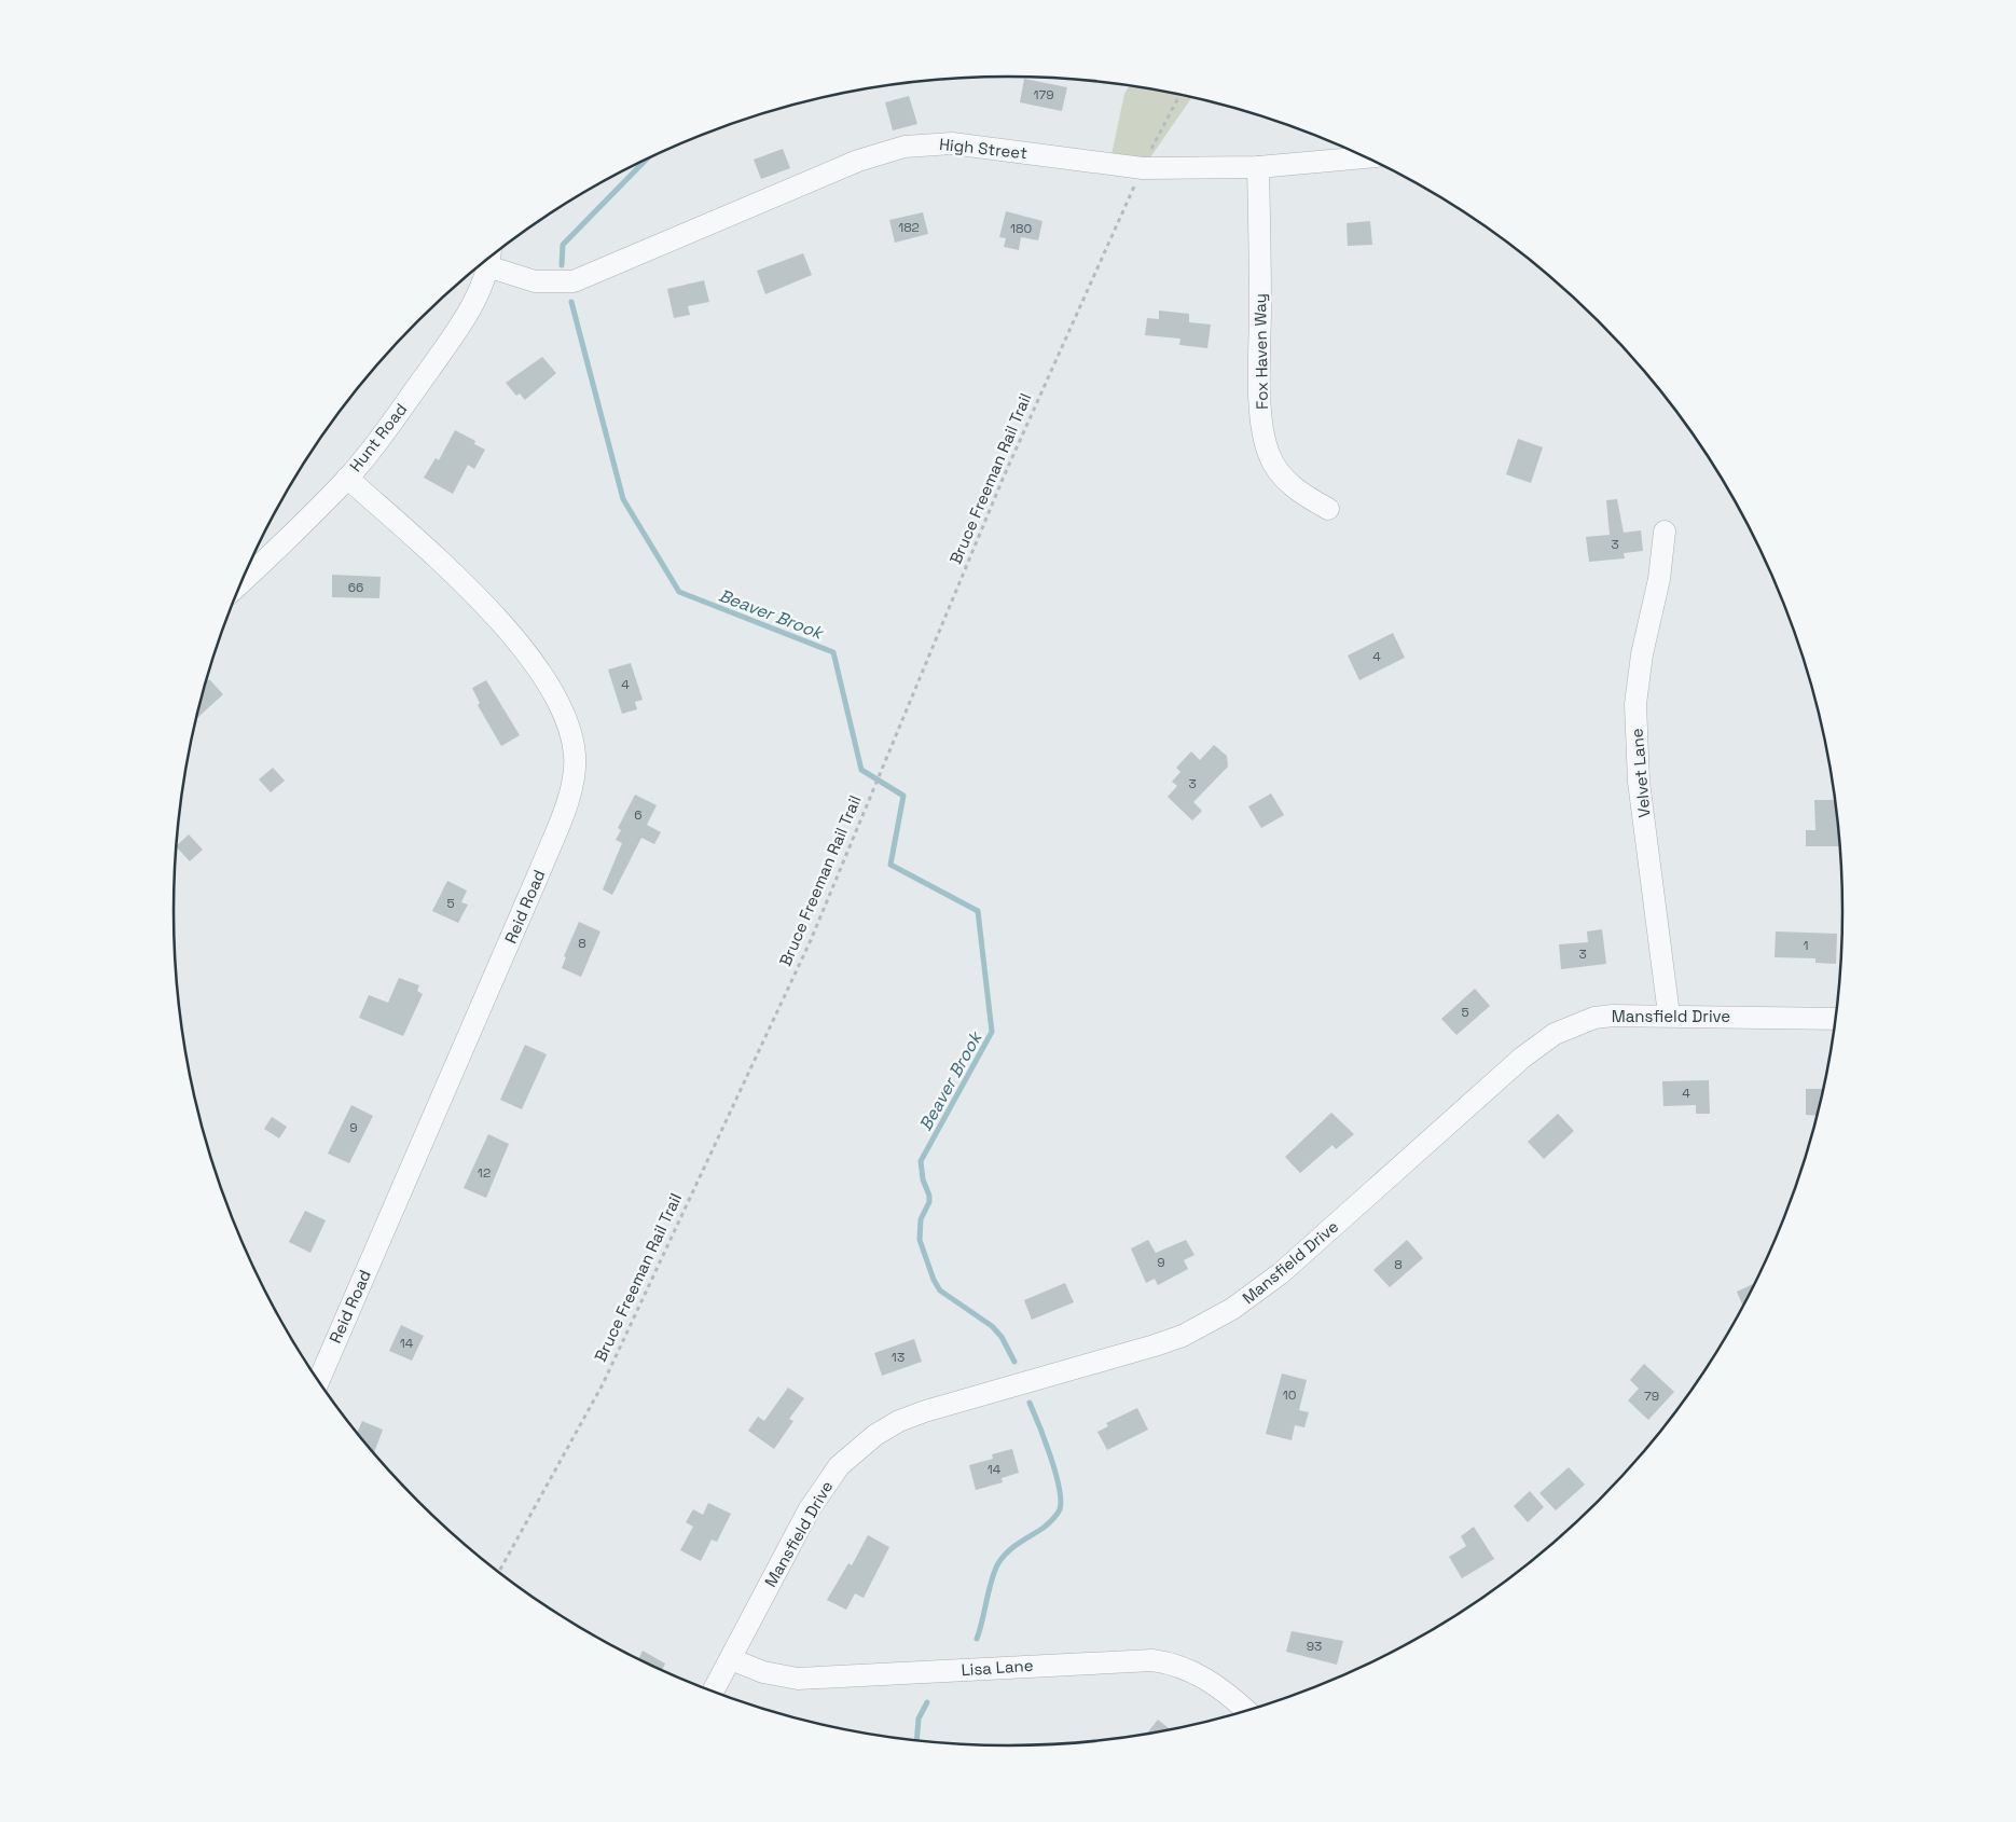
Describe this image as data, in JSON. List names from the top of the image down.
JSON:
{
  "streets": {
    "street": [
      "High Street",
      "Fox Haven Way",
      "Hunt Road",
      "Velvet Lane",
      "Reid Road",
      "Mansfield Drive",
      "Lisa Lane"
    ],
    "path": ["Bruce Freeman Rail Trail"]
  },
  "crossings": [
    ["High Street", "Fox Haven Way"],
    ["High Street", "Hunt Road"],
    ["Hunt Road", "Reid Road"],
    ["Velvet Lane", "Mansfield Drive"],
    ["Mansfield Drive", "Lisa Lane"]
  ],
  "water": ["Beaver Brook"],
  "house_numbers": [
    "179",
    "182",
    "180",
    "3",
    "66",
    "4",
    "4",
    "3",
    "6",
    "5",
    "8",
    "1",
    "3",
    "5",
    "4",
    "9",
    "12",
    "9",
    "8",
    "14",
    "13",
    "10",
    "79",
    "14",
    "93"
  ]
}
